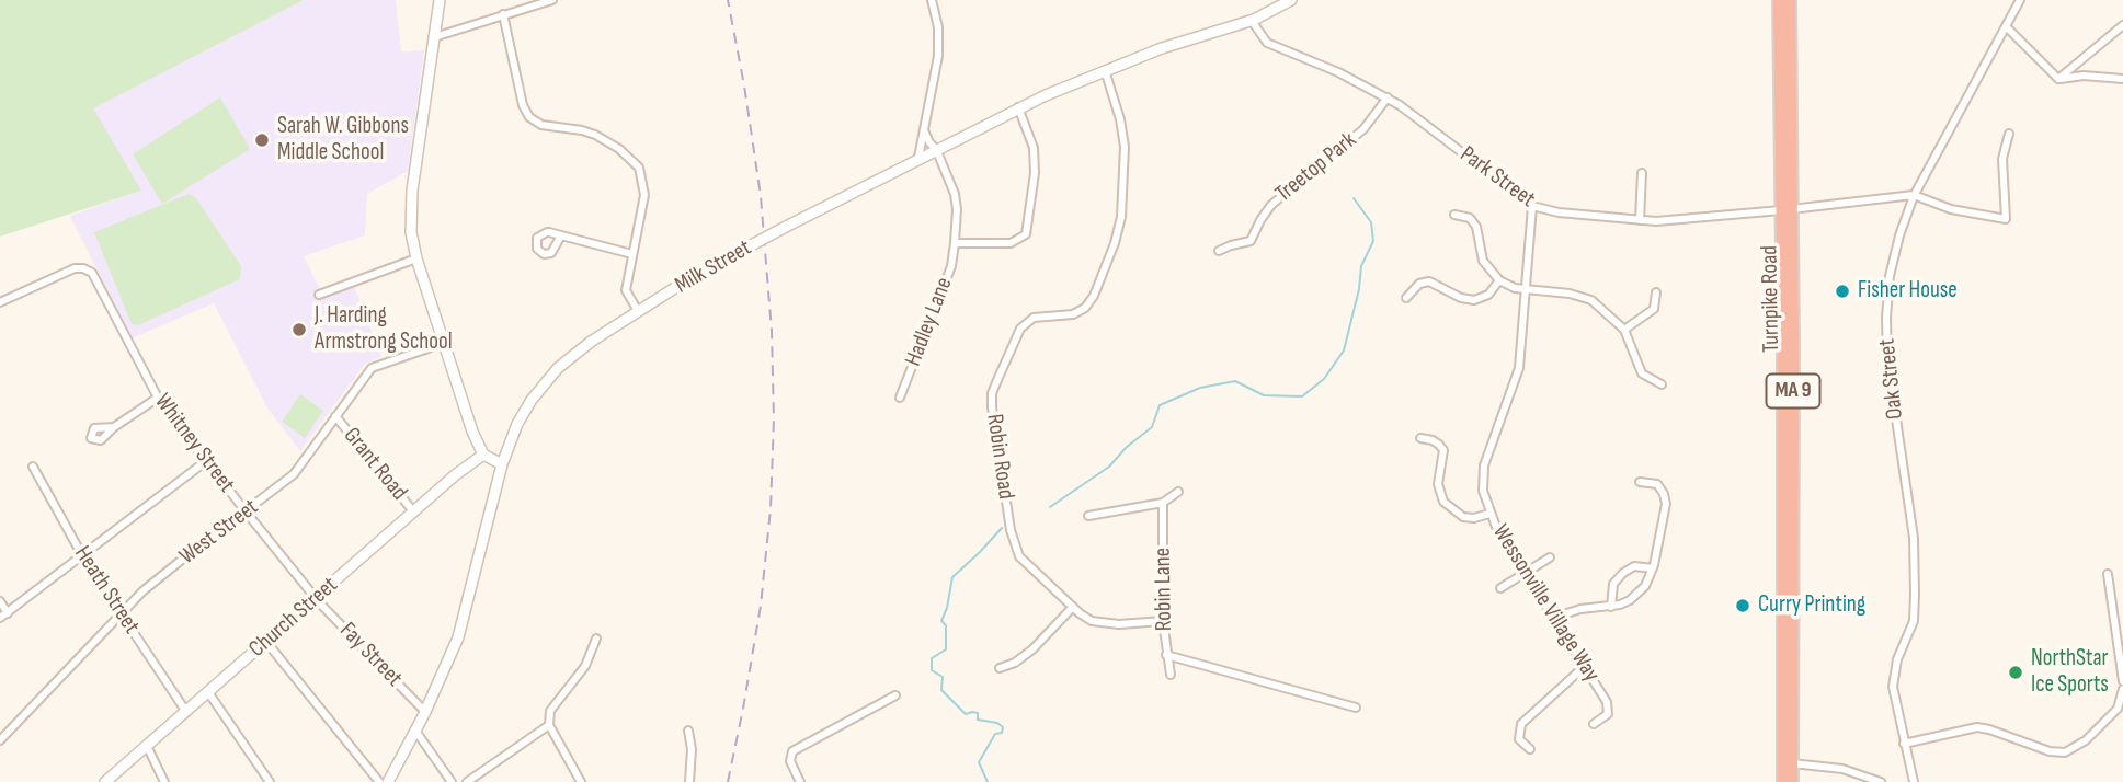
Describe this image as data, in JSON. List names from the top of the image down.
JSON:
{
  "streets": {
    "highway": ["Turnpike Road", "MA 9"],
    "main road": ["Milk Street", "Church Street"],
    "street": [
      "Treetop Park",
      "Park Street",
      "Hadley Lane",
      "Oak Street",
      "Whitney Street",
      "Robin Road",
      "Grant Road",
      "West Street",
      "Robin Lane",
      "Heath Street",
      "Wessonville Village Way",
      "Fay Street"
    ]
  },
  "crossings": [
    ["Treetop Park", "Park Street"],
    ["Park Street", "Milk Street"],
    ["Park Street", "Turnpike Road"],
    ["Park Street", "Oak Street"],
    ["Park Street", "Wessonville Village Way"],
    ["Milk Street", "Hadley Lane"],
    ["Milk Street", "Robin Road"],
    ["Milk Street", "Fay Street"],
    ["Whitney Street", "West Street"],
    ["Whitney Street", "Church Street"],
    ["Whitney Street", "Fay Street"],
    ["Robin Road", "Robin Lane"],
    ["Grant Road", "West Street"],
    ["Grant Road", "Church Street"],
    ["West Street", "Heath Street"],
    ["Heath Street", "Church Street"],
    ["Church Street", "Fay Street"]
  ],
  "places": [
    "Sarah W. Gibbons Middle School",
    "Fisher House",
    "J. Harding Armstrong School",
    "Curry Printing",
    "NorthStar Ice Sports"
  ]
}
